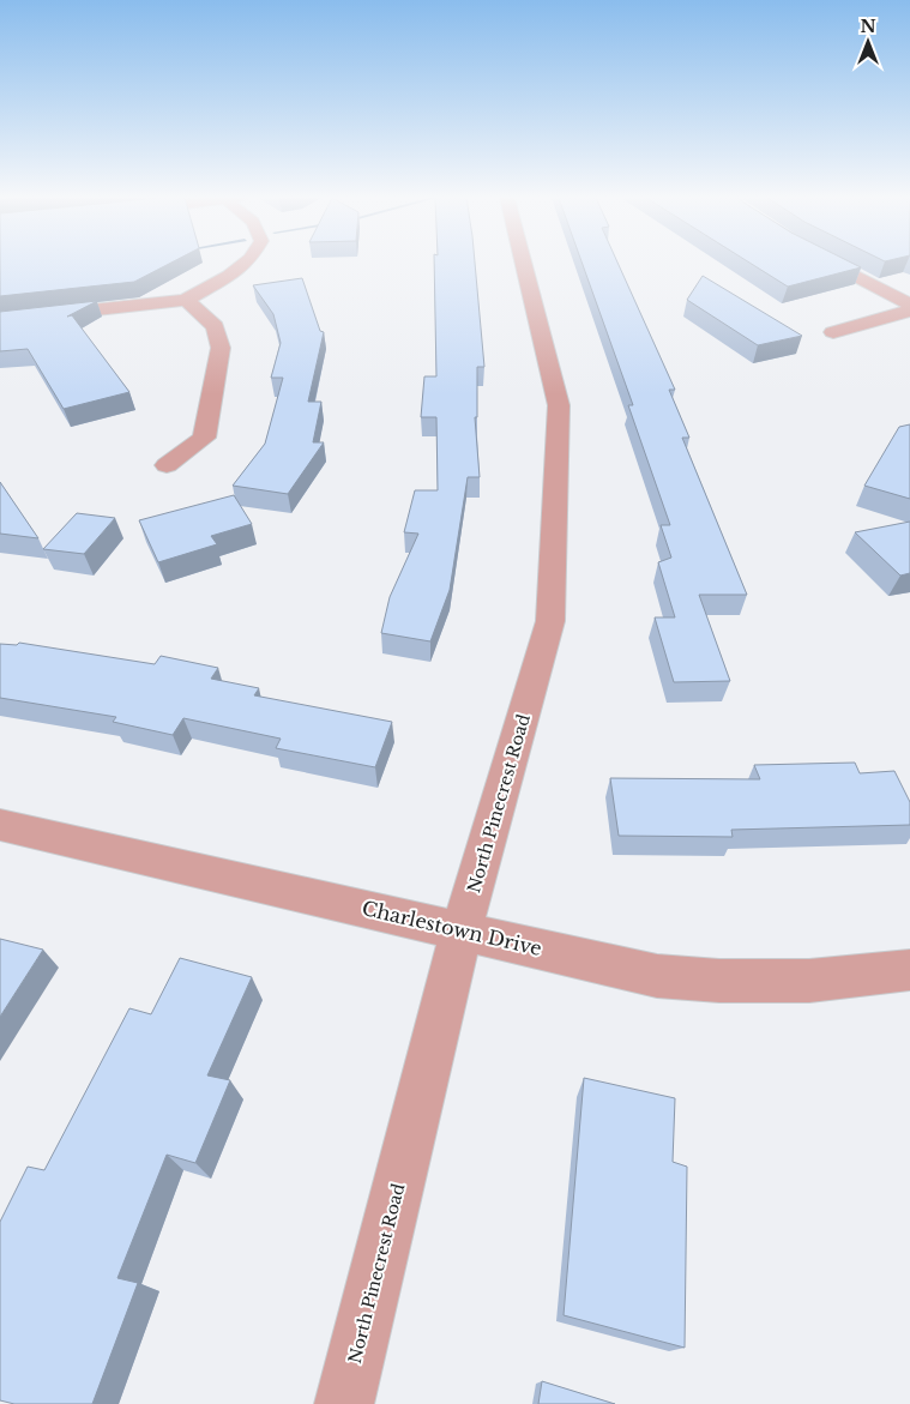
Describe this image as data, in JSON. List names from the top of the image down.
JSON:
{
  "streets": {
    "street": ["North Pinecrest Road", "Charlestown Drive"]
  },
  "crossings": [
    ["North Pinecrest Road", "Charlestown Drive"]
  ],
  "north": "top"
}
